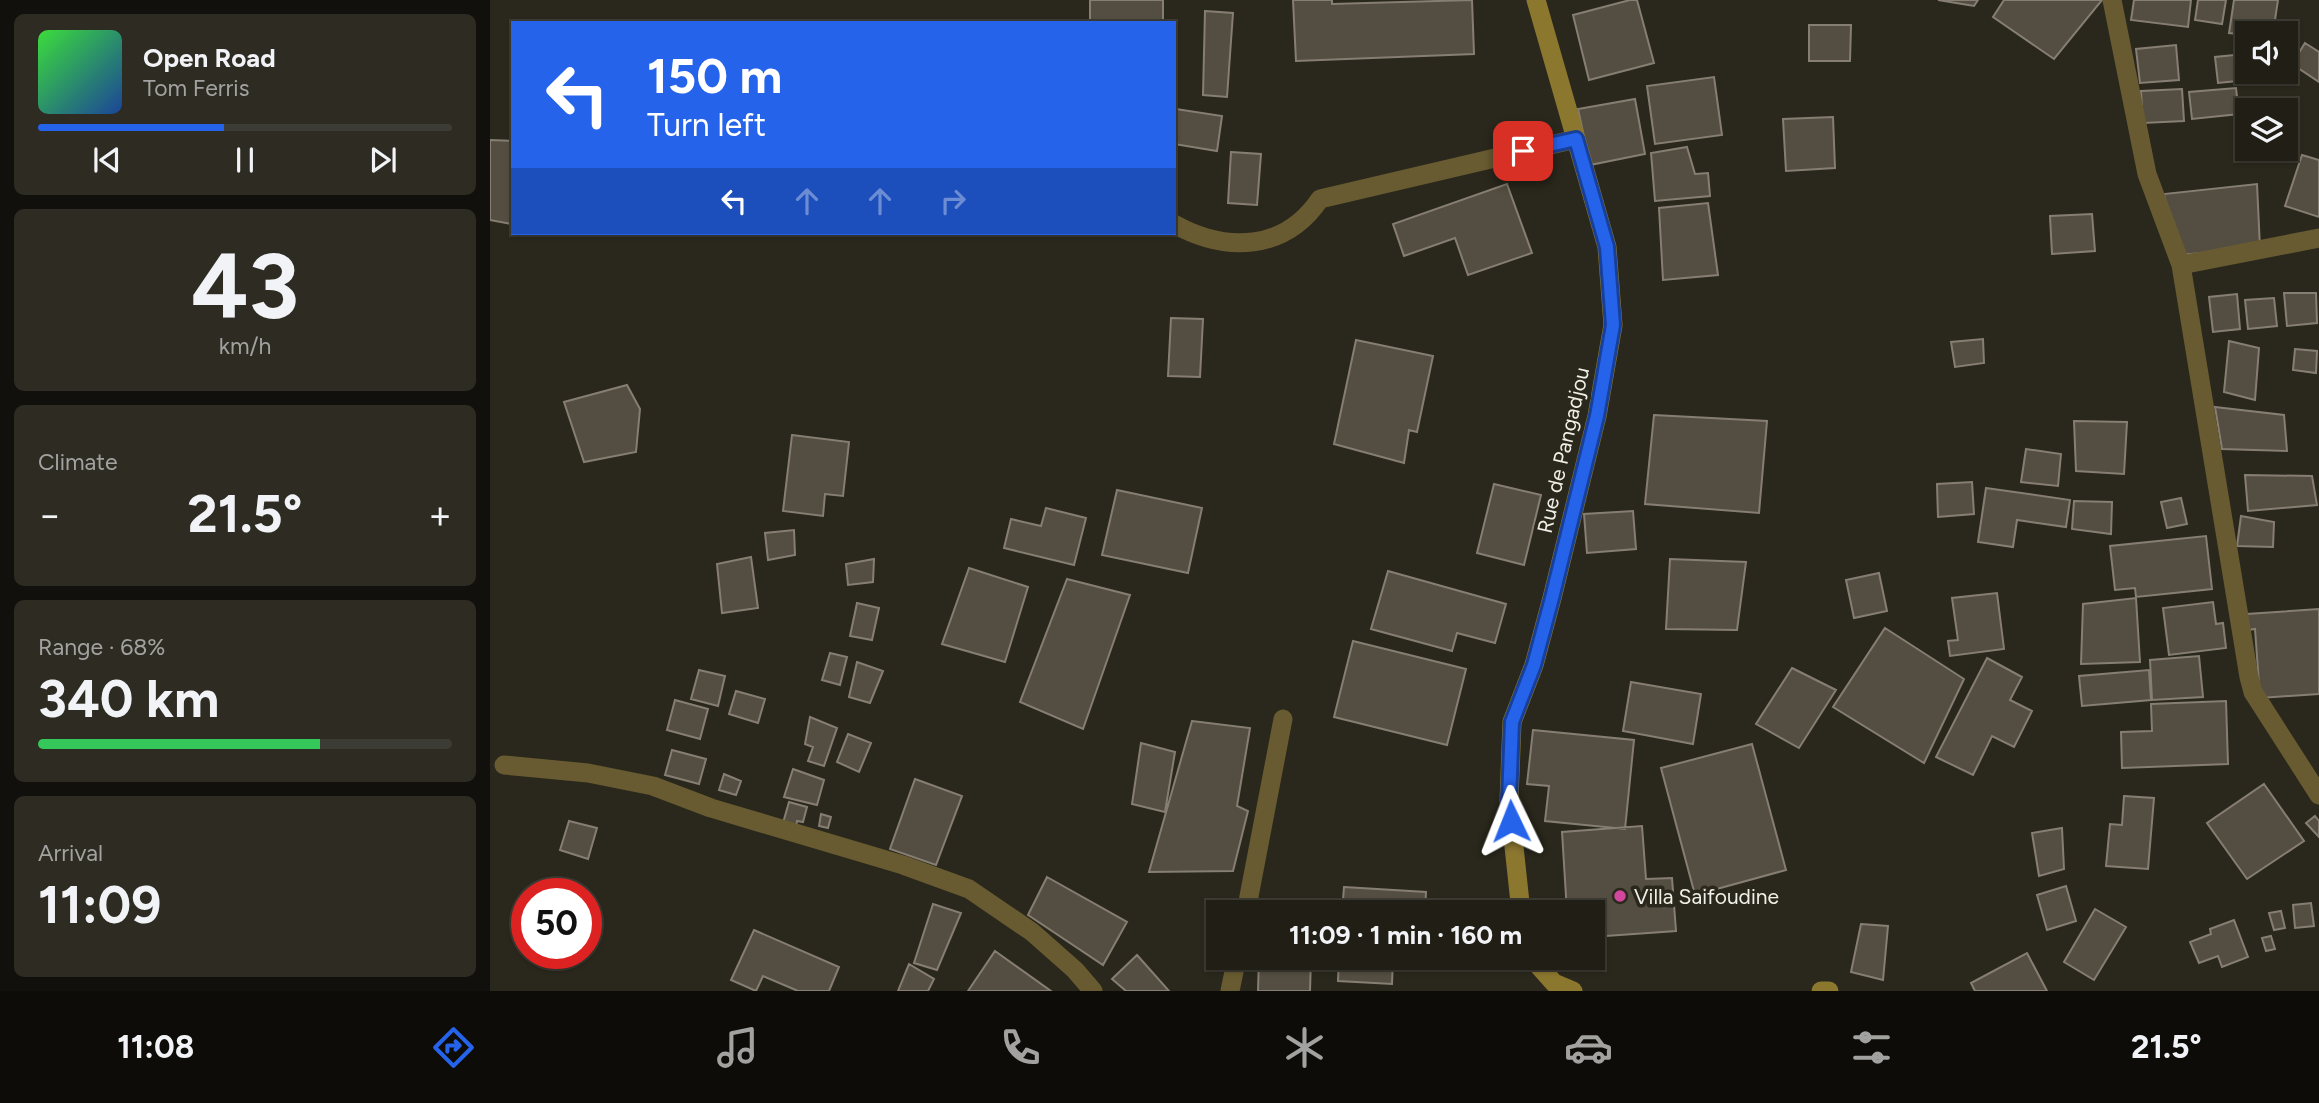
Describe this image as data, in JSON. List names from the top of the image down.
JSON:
{
  "streets": {
    "main road": ["Rue de Pangadjou"]
  },
  "places": ["Villa Saifoudine"],
  "page": {
    "turn": ["150 m", "Turn left"],
    "song": ["Open Road", "Tom Ferris"],
    "tile": [
      ["43", "km/h"],
      "Climate",
      ["Range · 68%", "340 km"],
      ["Arrival", "11:09"]
    ],
    "heat": ["−", "21.5°", "+"],
    "limit": "50",
    "trip": "11:09 · 1 min · 160 m",
    "tabs": ["11:08", "21.5°"]
  }
}
